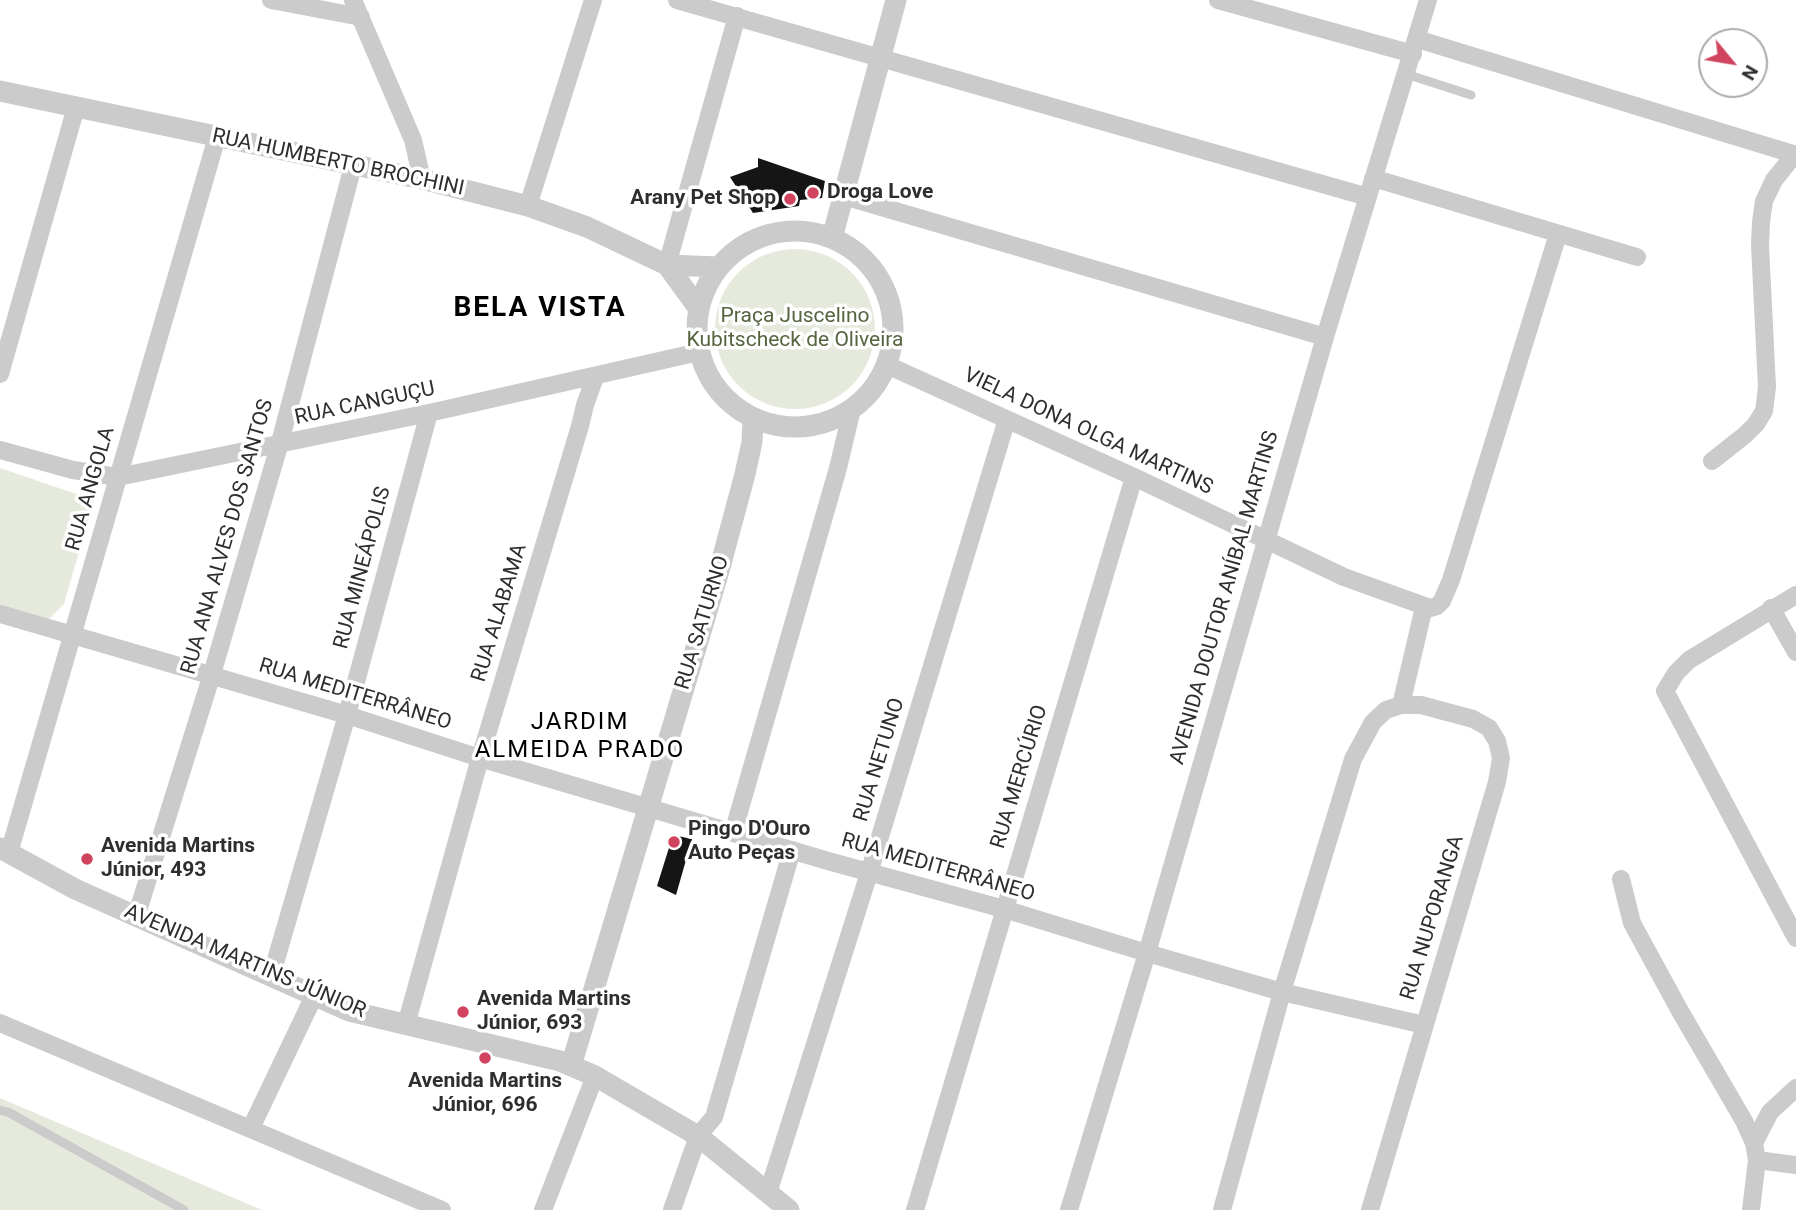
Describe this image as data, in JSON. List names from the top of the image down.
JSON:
{
  "streets": {
    "street": [
      "RUA HUMBERTO BROCHINI",
      "RUA CANGUÇU",
      "VIELA DONA OLGA MARTINS",
      "RUA ANGOLA",
      "RUA ANA ALVES DOS SANTOS",
      "RUA MINEÁPOLIS",
      "AVENIDA DOUTOR ANÍBAL MARTINS",
      "RUA ALABAMA",
      "RUA SATURNO",
      "RUA MEDITERRÂNEO",
      "RUA NETUNO",
      "RUA MERCÚRIO",
      "RUA NUPORANGA",
      "AVENIDA MARTINS JÚNIOR"
    ]
  },
  "crossings": [
    ["RUA HUMBERTO BROCHINI", "RUA CANGUÇU"],
    ["RUA HUMBERTO BROCHINI", "VIELA DONA OLGA MARTINS"],
    ["RUA HUMBERTO BROCHINI", "RUA ANGOLA"],
    ["RUA HUMBERTO BROCHINI", "RUA ANA ALVES DOS SANTOS"],
    ["RUA HUMBERTO BROCHINI", "RUA SATURNO"],
    ["RUA CANGUÇU", "VIELA DONA OLGA MARTINS"],
    ["RUA CANGUÇU", "RUA ANGOLA"],
    ["RUA CANGUÇU", "RUA ANA ALVES DOS SANTOS"],
    ["RUA CANGUÇU", "RUA MINEÁPOLIS"],
    ["RUA CANGUÇU", "RUA ALABAMA"],
    ["RUA CANGUÇU", "RUA SATURNO"],
    ["VIELA DONA OLGA MARTINS", "AVENIDA DOUTOR ANÍBAL MARTINS"],
    ["VIELA DONA OLGA MARTINS", "RUA SATURNO"],
    ["VIELA DONA OLGA MARTINS", "RUA NETUNO"],
    ["VIELA DONA OLGA MARTINS", "RUA MERCÚRIO"],
    ["RUA ANGOLA", "RUA MEDITERRÂNEO"],
    ["RUA ANGOLA", "AVENIDA MARTINS JÚNIOR"],
    ["RUA ANA ALVES DOS SANTOS", "RUA MEDITERRÂNEO"],
    ["RUA ANA ALVES DOS SANTOS", "AVENIDA MARTINS JÚNIOR"],
    ["RUA MINEÁPOLIS", "RUA MEDITERRÂNEO"],
    ["RUA MINEÁPOLIS", "AVENIDA MARTINS JÚNIOR"],
    ["AVENIDA DOUTOR ANÍBAL MARTINS", "RUA MEDITERRÂNEO"],
    ["RUA ALABAMA", "RUA MEDITERRÂNEO"],
    ["RUA ALABAMA", "AVENIDA MARTINS JÚNIOR"],
    ["RUA SATURNO", "RUA MEDITERRÂNEO"],
    ["RUA SATURNO", "AVENIDA MARTINS JÚNIOR"],
    ["RUA MEDITERRÂNEO", "RUA NETUNO"],
    ["RUA MEDITERRÂNEO", "RUA MERCÚRIO"],
    ["RUA MEDITERRÂNEO", "RUA NUPORANGA"],
    ["RUA NETUNO", "AVENIDA MARTINS JÚNIOR"]
  ],
  "districts": ["BELA VISTA", "JARDIM ALMEIDA PRADO"],
  "parks": ["Praça Juscelino Kubitscheck de Oliveira"],
  "places": [
    "Droga Love",
    "Arany Pet Shop",
    "Pingo D'Ouro Auto Peças",
    "Avenida Martins Júnior, 493",
    "Avenida Martins Júnior, 693",
    "Avenida Martins Júnior, 696"
  ],
  "north": "bottom right"
}
